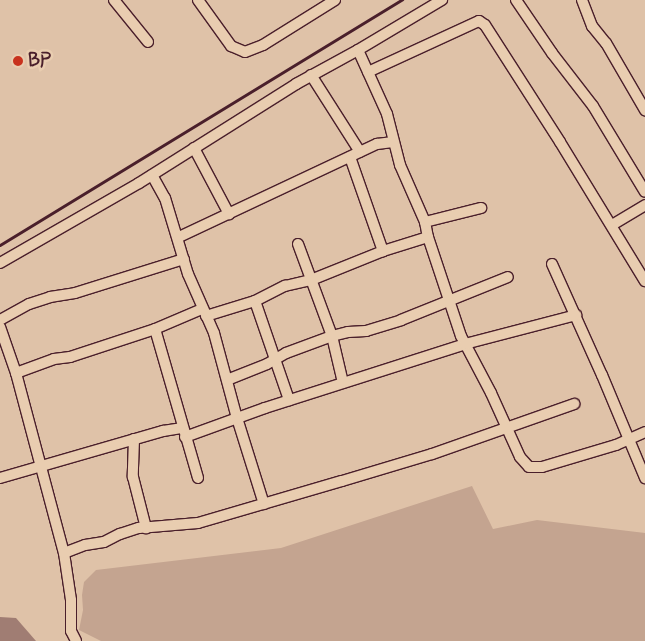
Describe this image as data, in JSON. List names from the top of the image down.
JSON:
{
  "places": ["BP"]
}
